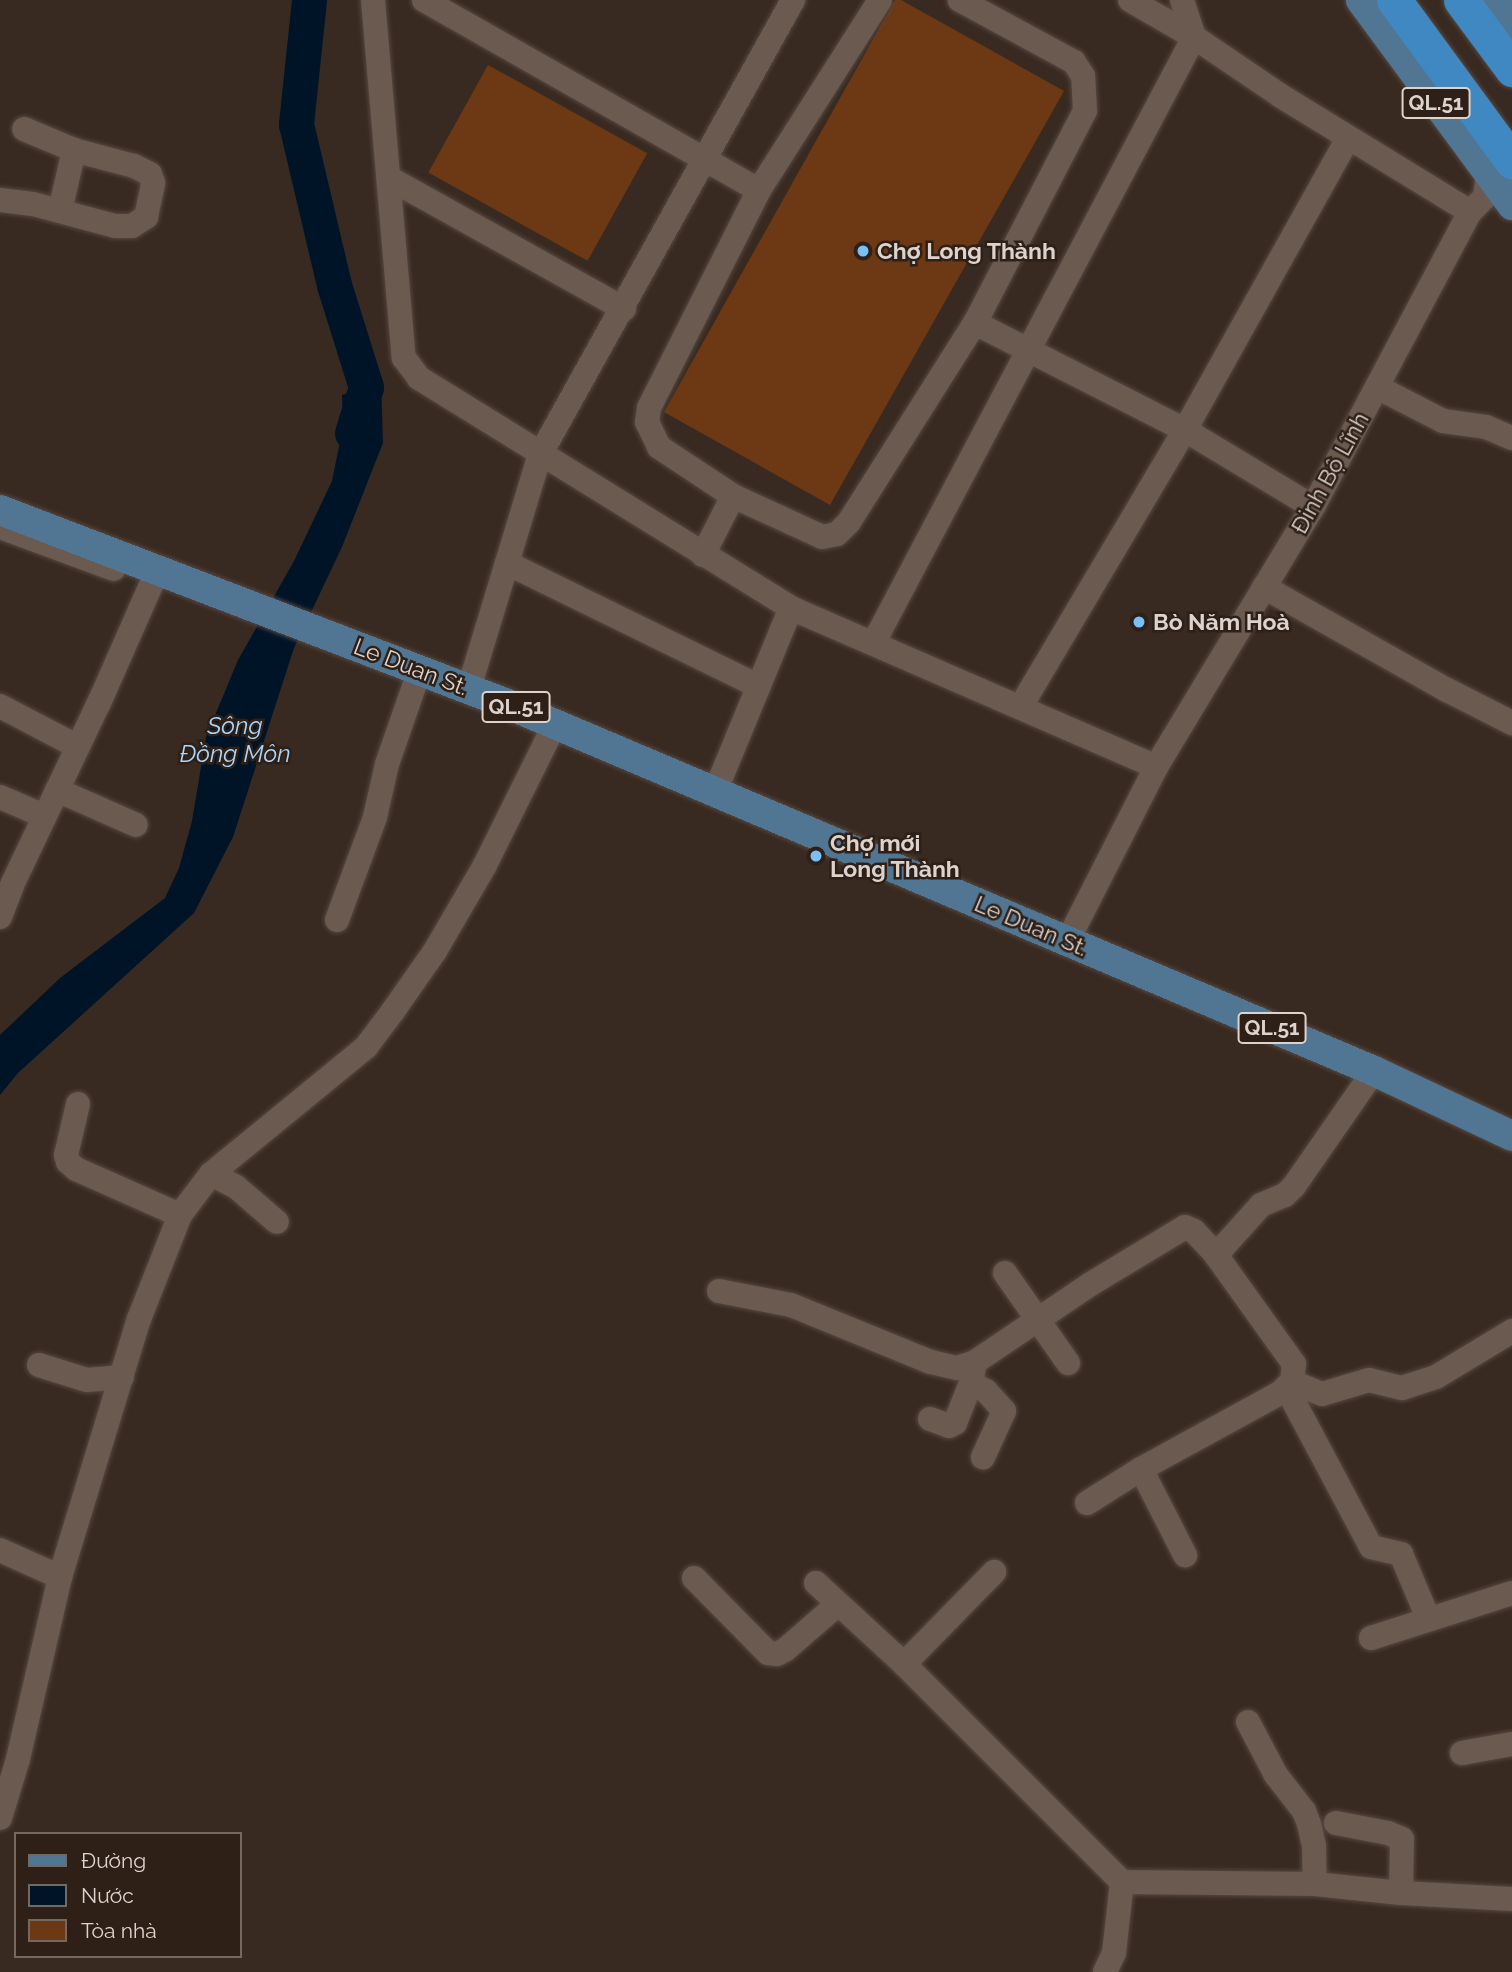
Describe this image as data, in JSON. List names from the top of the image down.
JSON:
{
  "streets": {
    "highway": ["QL.51"],
    "main road": ["Le Duan St."],
    "street": ["Đinh Bộ Lĩnh"]
  },
  "crossings": [
    ["QL.51", "Đinh Bộ Lĩnh"],
    ["QL.51", "Le Duan St."],
    ["Đinh Bộ Lĩnh", "Le Duan St."]
  ],
  "water": ["Sông Đồng Môn"],
  "places": ["Chợ Long Thành", "Bò Năm Hoà", "Chợ mới Long Thành"],
  "legend": ["Đường", "Nước", "Tòa nhà"]
}
